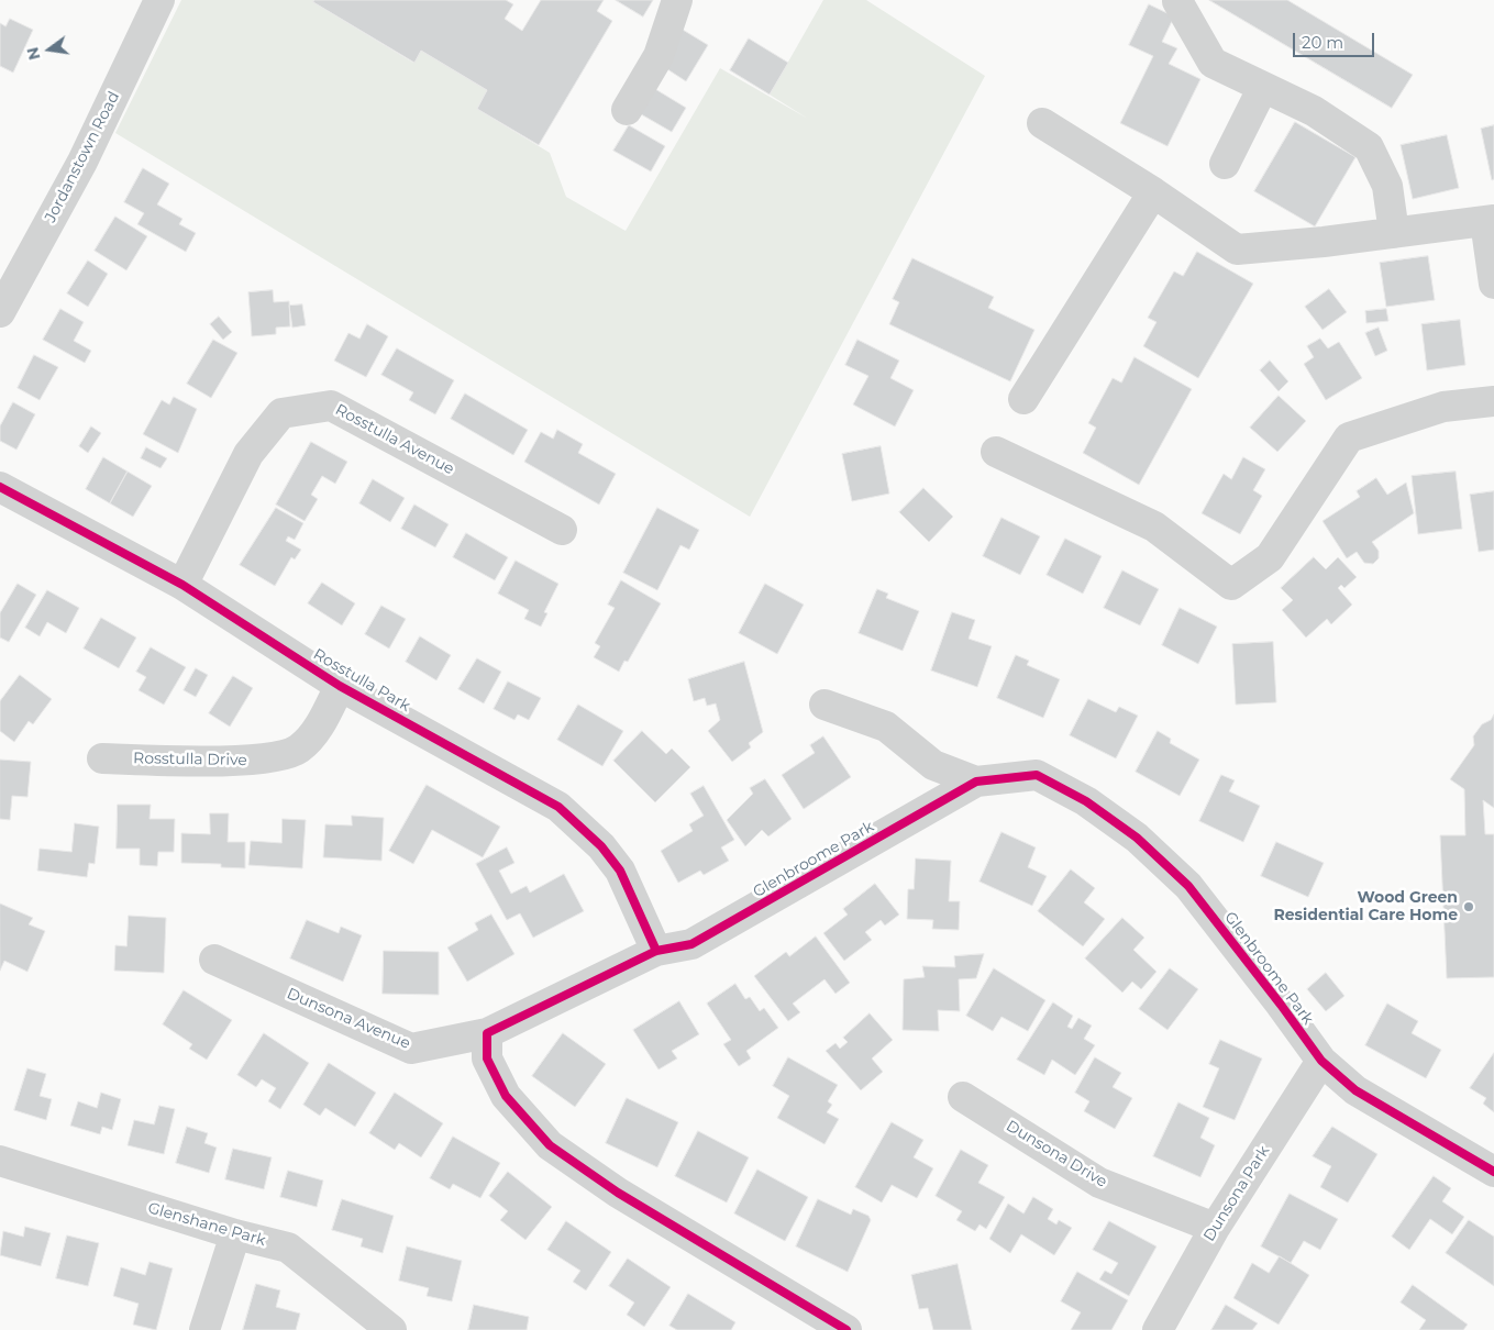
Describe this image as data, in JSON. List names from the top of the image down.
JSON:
{
  "streets": {
    "street": [
      "Jordanstown Road",
      "Rosstulla Avenue",
      "Rosstulla Park",
      "Rosstulla Drive",
      "Glenbroome Park",
      "Dunsona Avenue",
      "Dunsona Drive",
      "Dunsona Park",
      "Glenshane Park"
    ]
  },
  "crossings": [
    ["Rosstulla Avenue", "Rosstulla Park"],
    ["Rosstulla Park", "Rosstulla Drive"],
    ["Rosstulla Park", "Glenbroome Park"],
    ["Glenbroome Park", "Dunsona Avenue"],
    ["Glenbroome Park", "Dunsona Park"],
    ["Dunsona Drive", "Dunsona Park"]
  ],
  "places": ["Wood Green Residential Care Home"],
  "scale_bar": "20 m",
  "north": "left"
}
